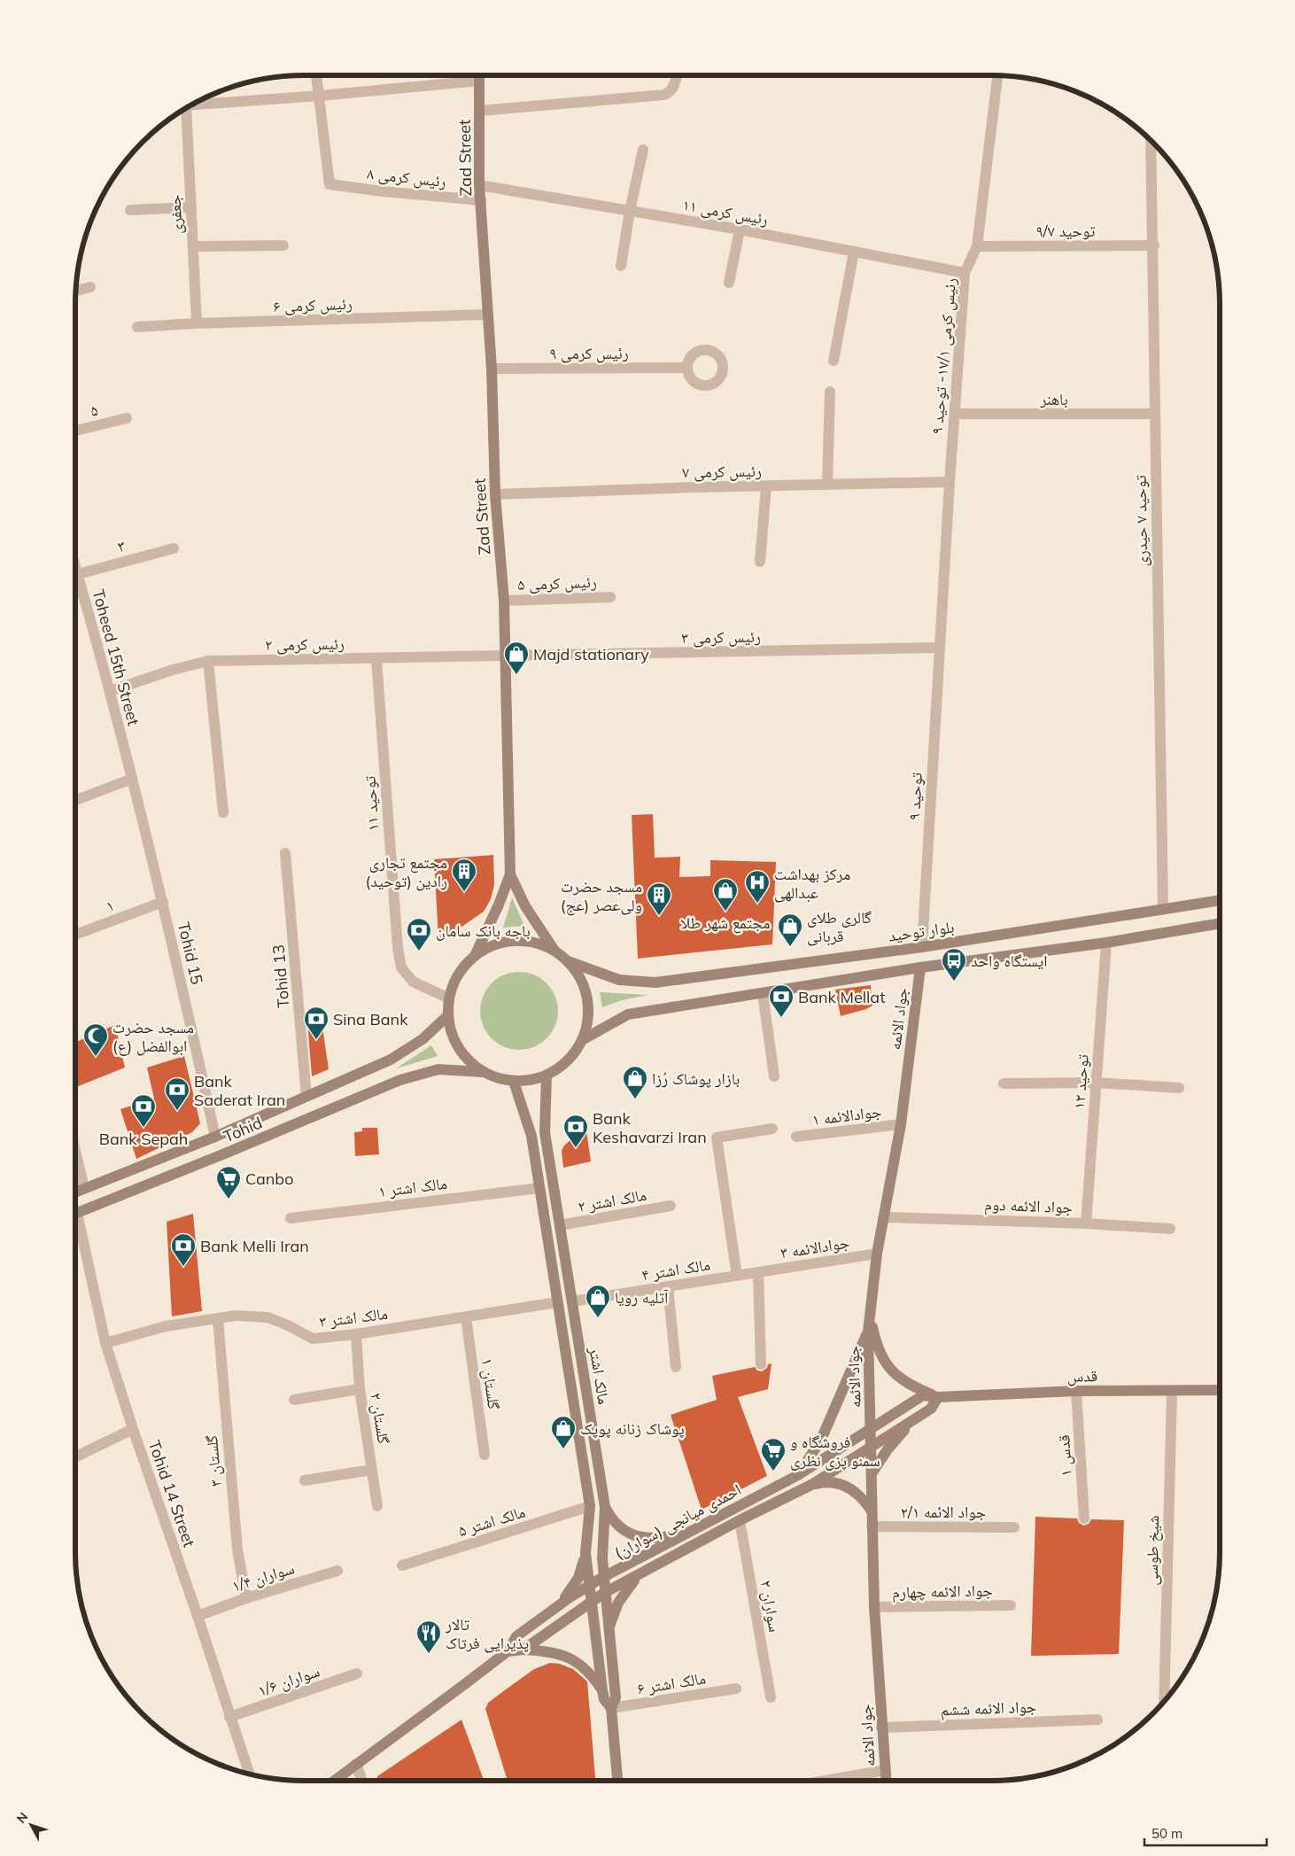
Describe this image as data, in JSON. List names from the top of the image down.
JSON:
{
  "streets": {
    "main road": [
      "Zad Street",
      "بلوار توحید",
      "جواد الائمه",
      "Tohid",
      "مالک اشتر",
      "قدس",
      "احمدی میانجی (سواران)"
    ],
    "street": [
      "رئیس کرمی ۸",
      "رئیس کرمی ۱۱",
      "جعفری",
      "توحید ۹/۷",
      "رئیس کرمی ۶",
      "رئیس کرمی ۹",
      "رئیس کرمی ۱۷/۱- توحید ۹",
      "باهنر",
      "۵",
      "رئیس کرمی ۷",
      "توحید ۷ حیدری",
      "۳",
      "رئیس کرمی ۵",
      "رئیس کرمی ۳",
      "رئیس کرمی ۲",
      "Toheed 15th Street",
      "توحید ۹",
      "توحید ۱۱",
      "۱",
      "Tohid 15",
      "Tohid 13",
      "توحید ۱۲",
      "جوادالائمه ۱",
      "مالک اشتر ۱",
      "مالک اشتر ۲",
      "جواد الائمه دوم",
      "جوادالائمه ۳",
      "مالک اشتر ۴",
      "مالک اشتر ۳",
      "گلستان ۱",
      "گلستان ۲",
      "قدس ۱",
      "گلستان ۳",
      "Tohid 14 Street",
      "جواد الائمه ۲/۱",
      "مالک اشتر ۵",
      "شیخ طوسی",
      "سواران ۱/۴",
      "جواد الائمه چهارم",
      "سواران ۲",
      "سواران ۱/۶",
      "مالک اشتر ۶",
      "جواد الائمه ششم"
    ]
  },
  "crossings": [
    ["Zad Street", "رئیس کرمی ۸"],
    ["Zad Street", "رئیس کرمی ۱۱"],
    ["Zad Street", "رئیس کرمی ۶"],
    ["Zad Street", "رئیس کرمی ۹"],
    ["Zad Street", "رئیس کرمی ۷"],
    ["Zad Street", "رئیس کرمی ۵"],
    ["Zad Street", "رئیس کرمی ۳"],
    ["Zad Street", "رئیس کرمی ۲"],
    ["Zad Street", "توحید ۱۱"],
    ["Zad Street", "بلوار توحید"],
    ["Zad Street", "Tohid"],
    ["Zad Street", "مالک اشتر"],
    ["رئیس کرمی ۱۱", "رئیس کرمی ۱۷/۱- توحید ۹"],
    ["جعفری", "رئیس کرمی ۶"],
    ["توحید ۹/۷", "رئیس کرمی ۱۷/۱- توحید ۹"],
    ["توحید ۹/۷", "توحید ۷ حیدری"],
    ["رئیس کرمی ۱۷/۱- توحید ۹", "باهنر"],
    ["رئیس کرمی ۱۷/۱- توحید ۹", "رئیس کرمی ۷"],
    ["رئیس کرمی ۱۷/۱- توحید ۹", "رئیس کرمی ۳"],
    ["رئیس کرمی ۱۷/۱- توحید ۹", "توحید ۹"],
    ["باهنر", "توحید ۷ حیدری"],
    ["توحید ۷ حیدری", "بلوار توحید"],
    ["۳", "Toheed 15th Street"],
    ["رئیس کرمی ۳", "رئیس کرمی ۲"],
    ["رئیس کرمی ۳", "توحید ۹"],
    ["رئیس کرمی ۲", "Toheed 15th Street"],
    ["رئیس کرمی ۲", "توحید ۱۱"],
    ["Toheed 15th Street", "Tohid 15"],
    ["توحید ۹", "بلوار توحید"],
    ["توحید ۱۱", "بلوار توحید"],
    ["توحید ۱۱", "Tohid"],
    ["توحید ۱۱", "مالک اشتر"],
    ["۱", "Tohid 15"],
    ["بلوار توحید", "Tohid"],
    ["بلوار توحید", "مالک اشتر"],
    ["Tohid 15", "Tohid"],
    ["Tohid 13", "Tohid"],
    ["جواد الائمه", "جوادالائمه ۱"],
    ["جواد الائمه", "جواد الائمه دوم"],
    ["جواد الائمه", "جوادالائمه ۳"],
    ["جواد الائمه", "قدس"],
    ["جواد الائمه", "جواد الائمه ۲/۱"],
    ["جواد الائمه", "احمدی میانجی (سواران)"],
    ["جواد الائمه", "جواد الائمه چهارم"],
    ["جواد الائمه", "جواد الائمه ششم"],
    ["توحید ۱۲", "جواد الائمه دوم"],
    ["Tohid", "مالک اشتر"],
    ["مالک اشتر ۱", "مالک اشتر"],
    ["مالک اشتر ۲", "مالک اشتر"],
    ["جوادالائمه ۳", "مالک اشتر ۴"],
    ["مالک اشتر ۴", "مالک اشتر"],
    ["مالک اشتر ۳", "مالک اشتر"],
    ["مالک اشتر ۳", "گلستان ۱"],
    ["مالک اشتر ۳", "گلستان ۲"],
    ["مالک اشتر ۳", "گلستان ۳"],
    ["مالک اشتر ۳", "Tohid 14 Street"],
    ["مالک اشتر", "مالک اشتر ۵"],
    ["مالک اشتر", "احمدی میانجی (سواران)"],
    ["مالک اشتر", "مالک اشتر ۶"],
    ["قدس", "قدس ۱"],
    ["قدس", "احمدی میانجی (سواران)"],
    ["قدس", "شیخ طوسی"],
    ["گلستان ۳", "سواران ۱/۴"],
    ["Tohid 14 Street", "سواران ۱/۴"],
    ["Tohid 14 Street", "سواران ۱/۶"],
    ["احمدی میانجی (سواران)", "سواران ۲"]
  ],
  "places": {
    "shop": [
      "Majd stationary",
      "مجتمع شهر طلا",
      "گالری طلای قربانی",
      "بازار پوشاک رُزا",
      "آتلیه رویا",
      "پوشاک زنانه پوپک"
    ],
    "building": ["مجتمع تجاری رادین (توحید)", "مسجد حضرت ولی‌عصر (عج)"],
    "hospital": ["مرکز بهداشت عبدالهی"],
    "bank": [
      "باجه بانک سامان",
      "Bank Mellat",
      "Sina Bank",
      "Bank Saderat Iran",
      "Bank Sepah",
      "Bank Keshavarzi Iran",
      "Bank Melli Iran"
    ],
    "bus stop": ["ایستگاه واحد"],
    "mosque": ["مسجد حضرت ابوالفضل (ع)"],
    "supermarket": ["Canbo", "فروشگاه و سمنو پزی نظری"],
    "restaurant": ["تالار پذیرایی فرتاک"]
  },
  "scale_bar": "50 m",
  "north": "top left"
}
